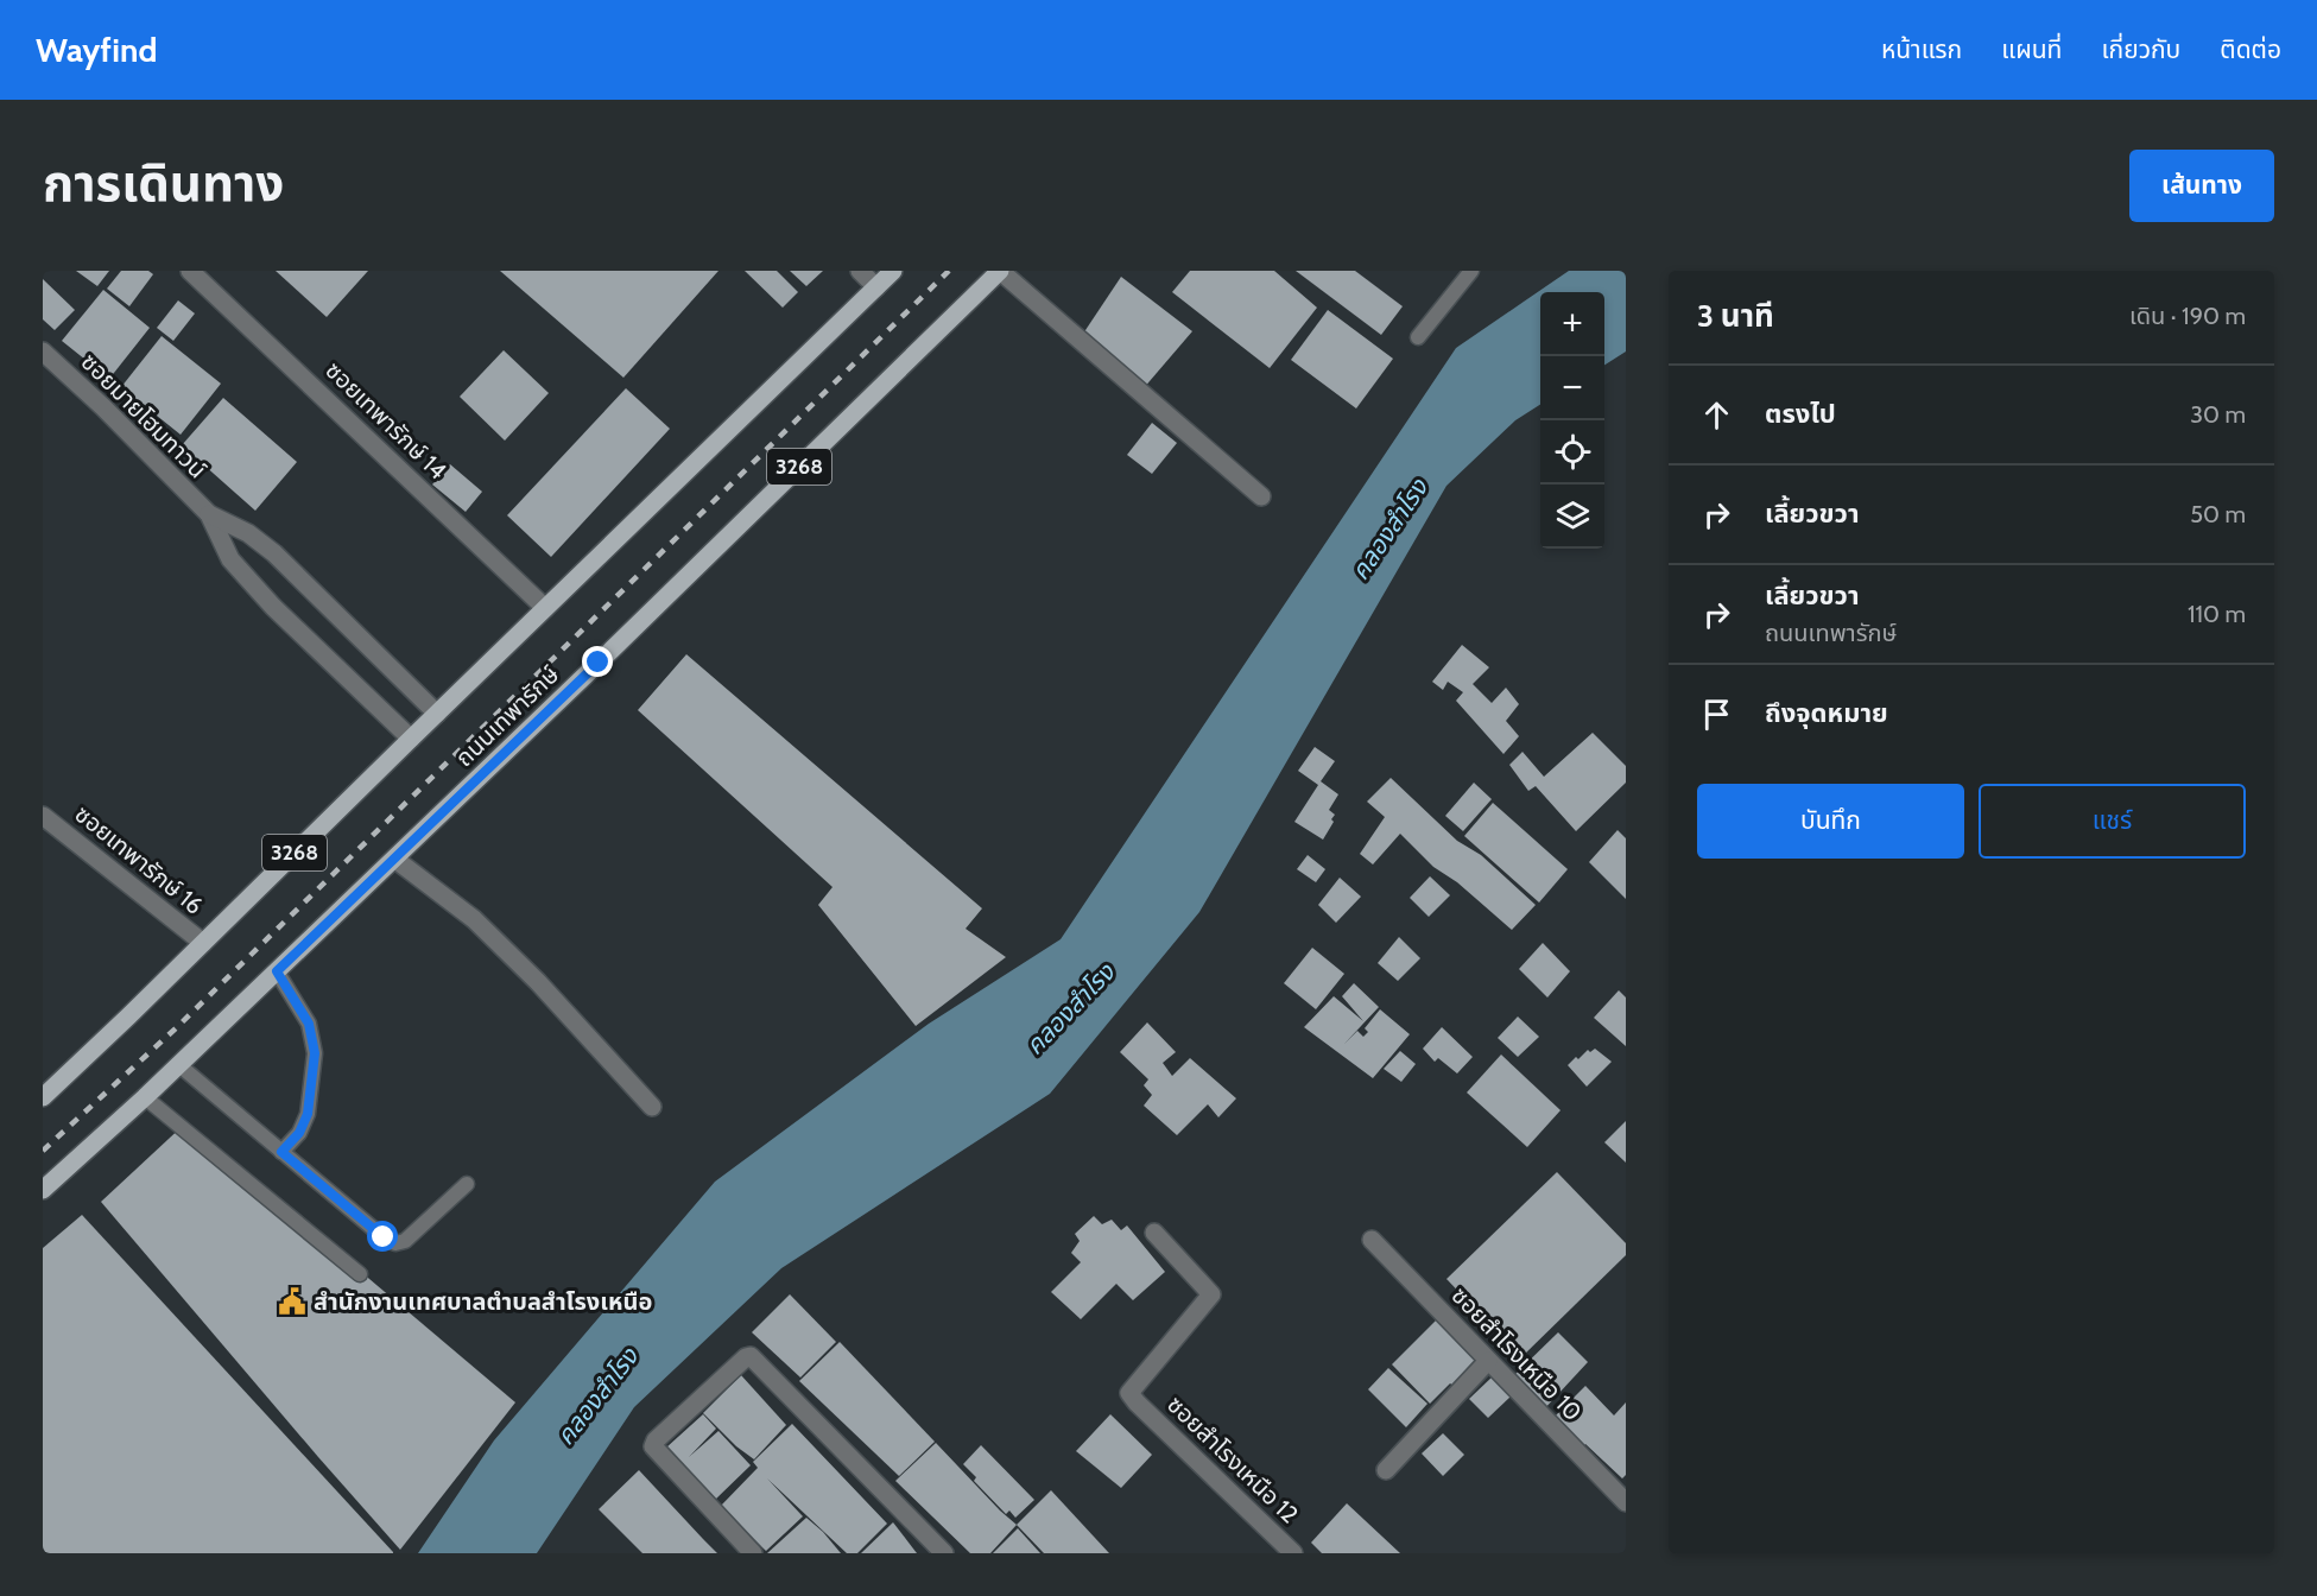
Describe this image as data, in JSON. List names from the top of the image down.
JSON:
{
  "streets": {
    "main road": ["3268", "ถนนเทพารักษ์"],
    "street": [
      "ซอยมายโฮมทาวน์",
      "ซอยเทพารักษ์ 14",
      "ซอยเทพารักษ์ 16",
      "ซอยสำโรงเหนือ 10",
      "ซอยสำโรงเหนือ 12"
    ]
  },
  "crossings": [
    ["ซอยเทพารักษ์ 14", "3268"],
    ["3268", "ซอยเทพารักษ์ 16"]
  ],
  "water": ["คลองสำโรง"],
  "places": {
    "public building": ["สำนักงานเทศบาลตำบลสำโรงเหนือ"]
  },
  "page": {
    "header": "Wayfind",
    "nav": [
      "หน้าแรก",
      "แผนที่",
      "เกี่ยวกับ",
      "ติดต่อ"
    ],
    "title": "การเดินทาง",
    "buttons": [
      "เส้นทาง",
      ["บันทึก", "แชร์"]
    ],
    "heading": ["3 นาที", "เดิน · 190 m"],
    "map_buttons": ["+", "−"],
    "list": [
      ["ตรงไป", "30 m"],
      ["เลี้ยวขวา", "50 m"],
      ["เลี้ยวขวา", "ถนนเทพารักษ์", "110 m"],
      "ถึงจุดหมาย"
    ]
  }
}
